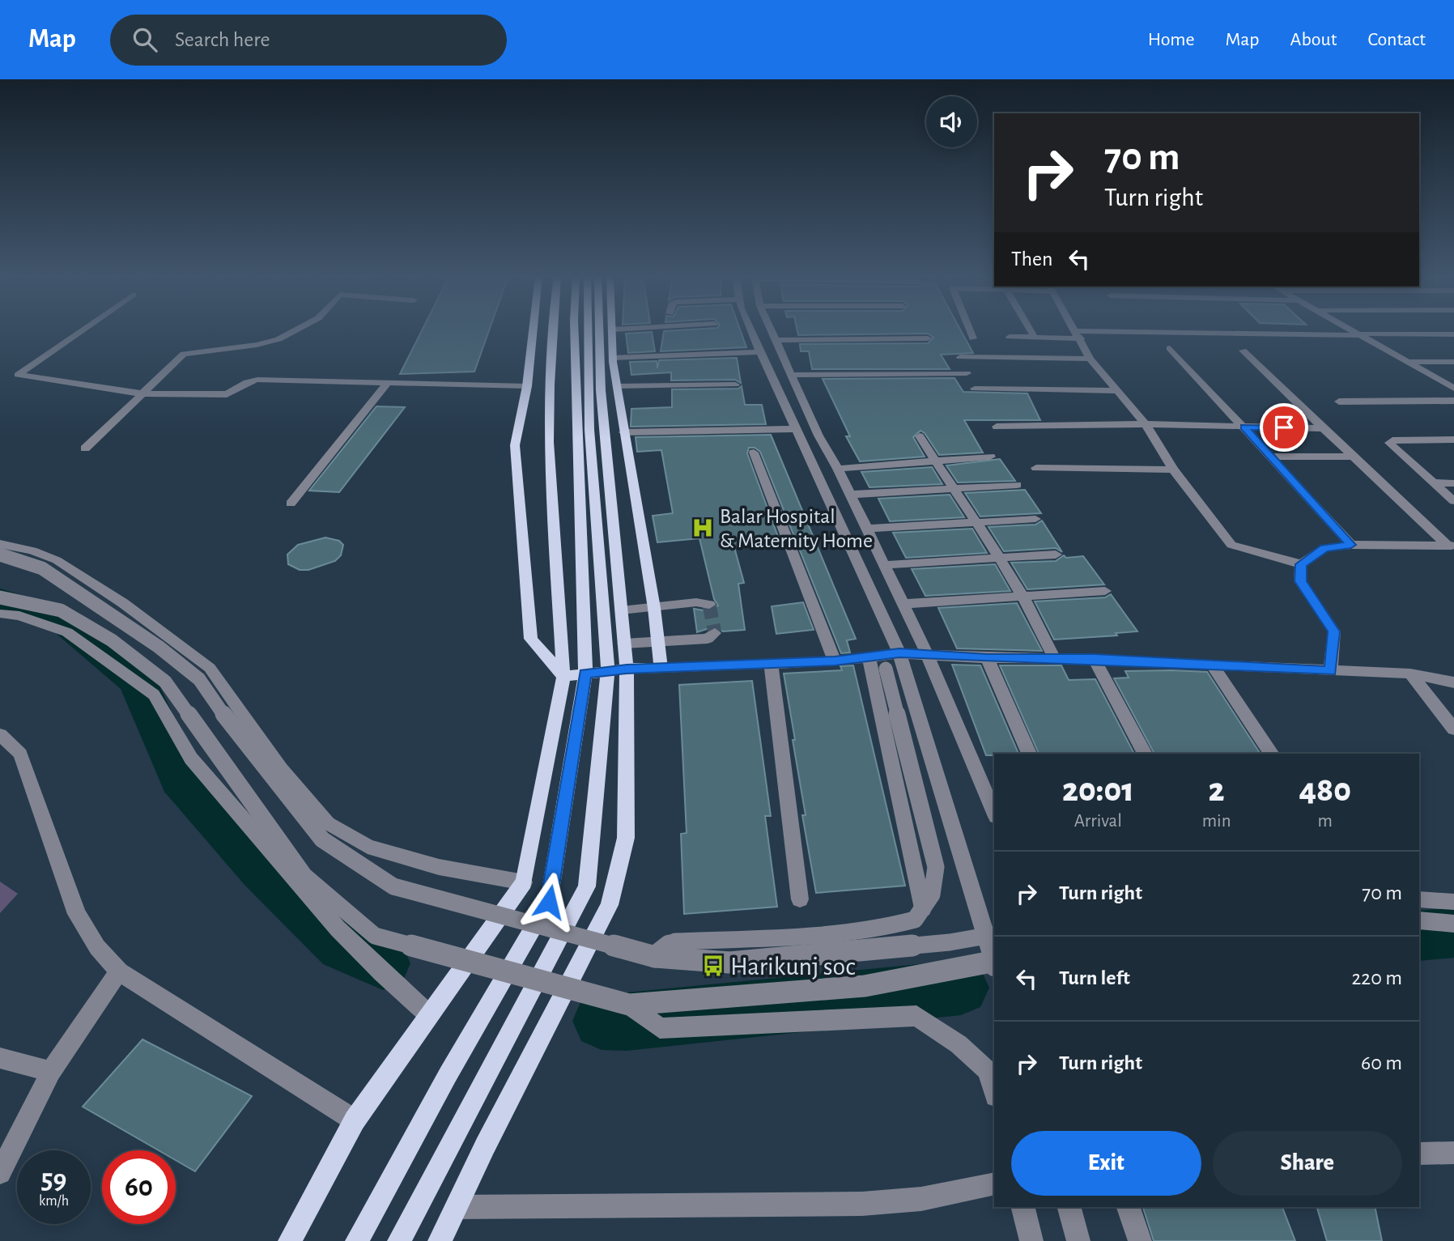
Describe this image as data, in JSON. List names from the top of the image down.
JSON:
{
  "places": {
    "hospital": ["Balar Hospital & Maternity Home"],
    "bus stop": ["Harikunj soc"]
  },
  "page": {
    "header": "Map",
    "search": "Search here",
    "nav": [
      "Home",
      "Map",
      "About",
      "Contact"
    ],
    "turn": ["70 m", "Turn right"],
    "then": "Then",
    "eta": [
      "20:01",
      "Arrival",
      "2",
      "min",
      "480",
      "m"
    ],
    "list": [
      {
        "name": "Turn right",
        "value": "70 m"
      },
      {
        "name": "Turn left",
        "value": "220 m"
      },
      {
        "name": "Turn right",
        "value": "60 m"
      }
    ],
    "buttons": ["Exit", "Share"],
    "speed": "59 km/h",
    "limit": "60"
  }
}
